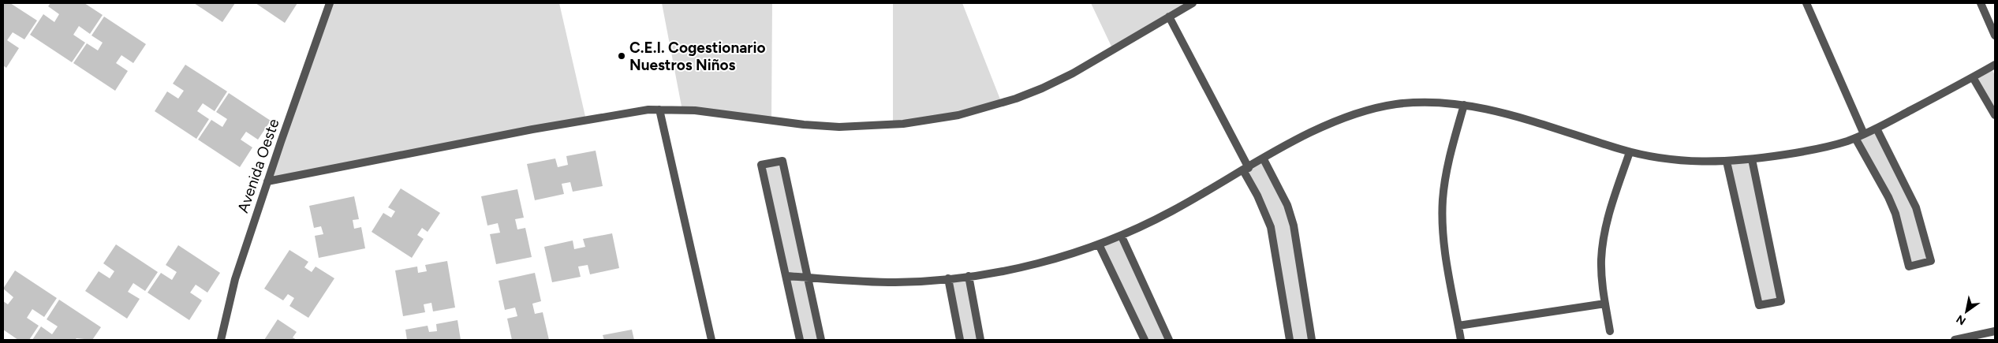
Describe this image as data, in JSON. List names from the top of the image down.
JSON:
{
  "streets": {
    "street": ["Avenida Oeste"]
  },
  "places": ["C.E.I. Cogestionario Nuestros Niños"],
  "north": "bottom left"
}
